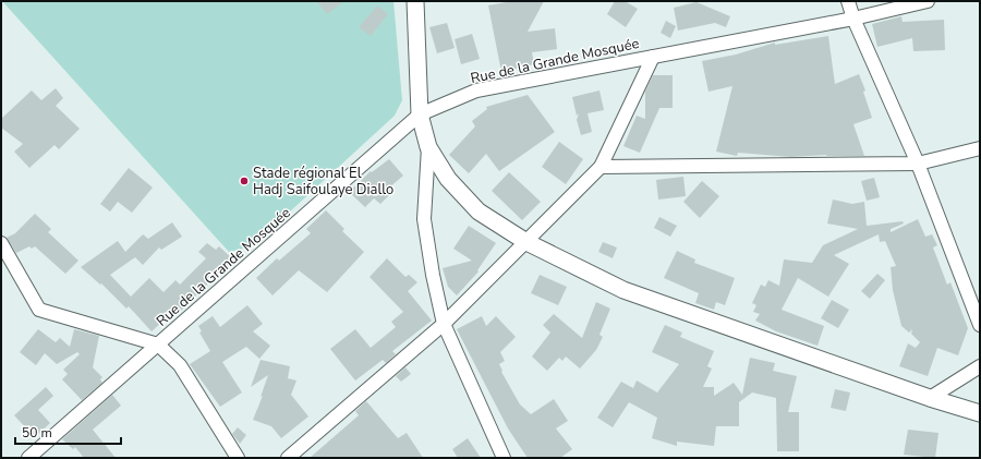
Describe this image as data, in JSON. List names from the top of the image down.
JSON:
{
  "streets": {
    "street": ["Rue de la Grande Mosquée"]
  },
  "places": ["Stade régional El Hadj Saifoulaye Diallo"],
  "scale_bar": "50 m"
}
